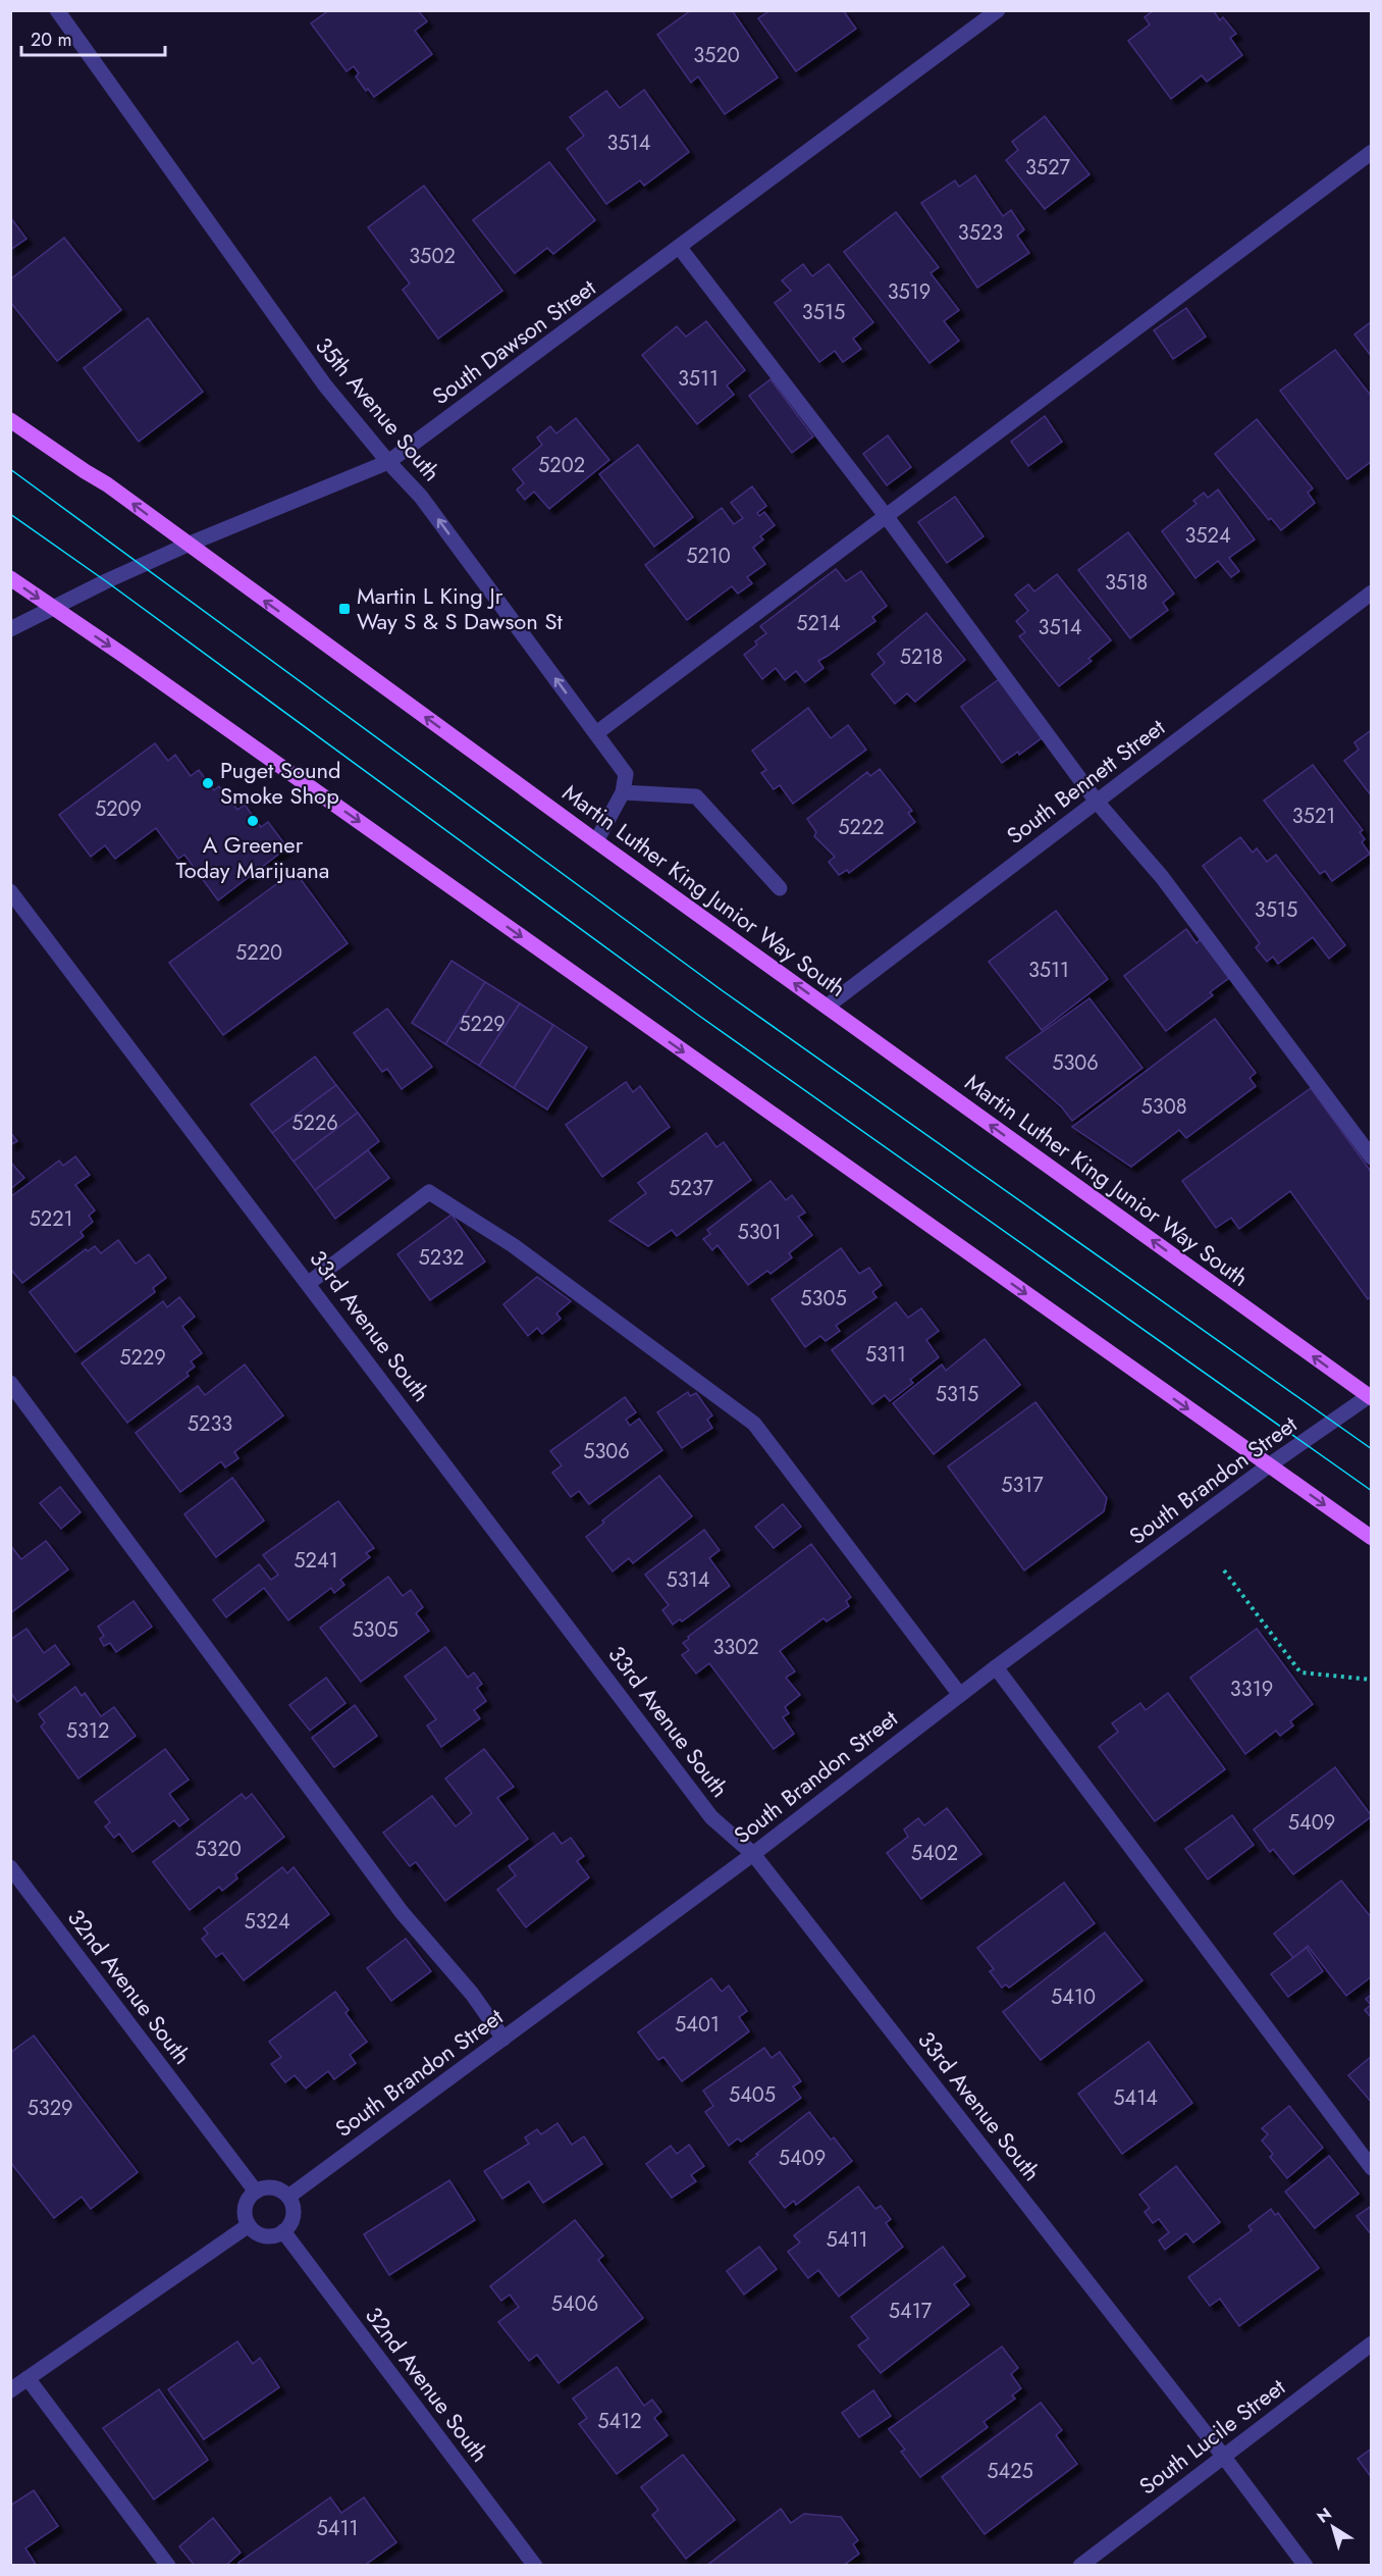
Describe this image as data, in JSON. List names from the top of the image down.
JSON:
{
  "streets": {
    "main road": ["Martin Luther King Junior Way South"],
    "street": [
      "South Dawson Street",
      "35th Avenue South",
      "South Bennett Street",
      "33rd Avenue South",
      "South Brandon Street",
      "32nd Avenue South",
      "South Lucile Street"
    ]
  },
  "crossings": [
    ["South Dawson Street", "35th Avenue South"],
    ["South Dawson Street", "Martin Luther King Junior Way South"],
    ["South Bennett Street", "Martin Luther King Junior Way South"],
    ["Martin Luther King Junior Way South", "South Brandon Street"],
    ["33rd Avenue South", "South Brandon Street"],
    ["33rd Avenue South", "South Lucile Street"],
    ["South Brandon Street", "32nd Avenue South"]
  ],
  "one_way": ["35th Avenue South"],
  "places": {
    "transit": ["Martin L King Jr Way S & S Dawson St"],
    "other": ["Puget Sound Smoke Shop", "A Greener Today Marijuana"]
  },
  "house_numbers": [
    "3520",
    "3514",
    "3527",
    "3523",
    "3502",
    "3519",
    "3515",
    "3511",
    "5202",
    "3524",
    "5210",
    "3518",
    "5214",
    "3514",
    "5218",
    "5209",
    "3521",
    "5222",
    "3515",
    "5220",
    "3511",
    "5229",
    "5306",
    "5308",
    "5226",
    "5237",
    "5221",
    "5301",
    "5232",
    "5305",
    "5311",
    "5229",
    "5315",
    "5233",
    "5306",
    "5317",
    "5241",
    "5314",
    "5305",
    "3302",
    "3319",
    "5312",
    "5409",
    "5320",
    "5402",
    "5324",
    "5410",
    "5401",
    "5405",
    "5414",
    "5329",
    "5409",
    "5411",
    "5406",
    "5417",
    "5412",
    "5425",
    "5411"
  ],
  "scale_bar": "20 m",
  "north": "top left"
}
